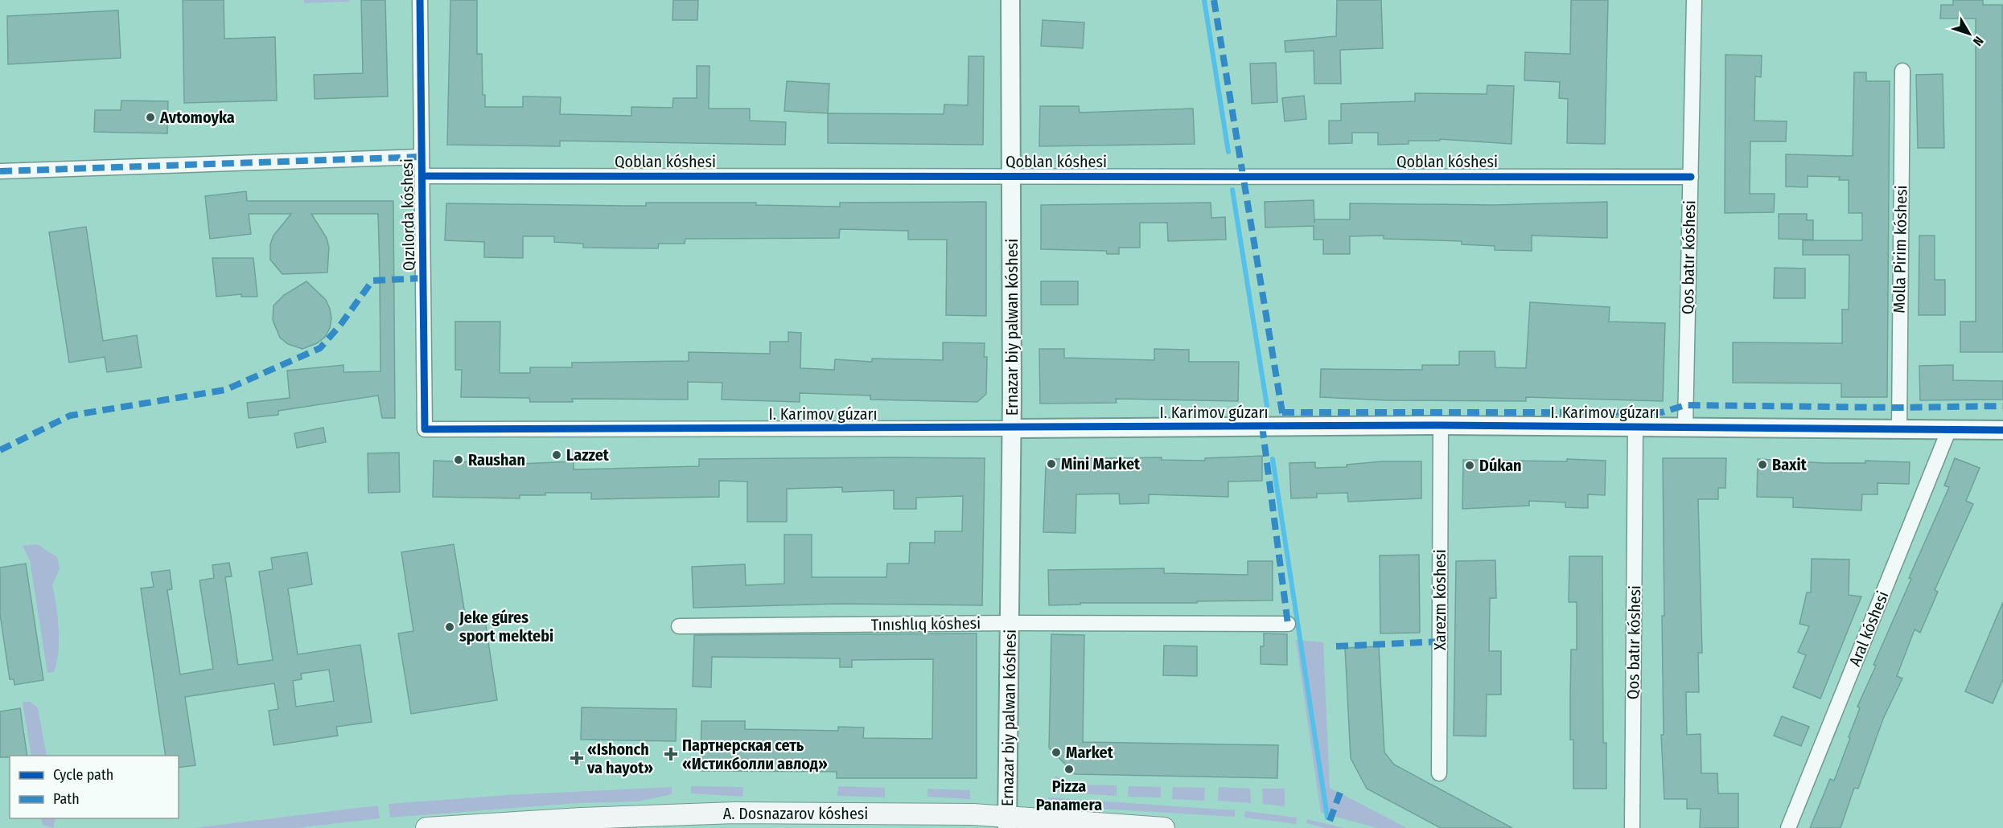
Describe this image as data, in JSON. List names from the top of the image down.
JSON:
{
  "streets": {
    "main road": ["A. Dosnazarov kóshesi"],
    "street": [
      "Qoblan kóshesi",
      "Qızılorda kóshesi",
      "Molla Pirim kóshesi",
      "Qos batır kóshesi",
      "Ernazar biy palwan kóshesi",
      "I. Karimov gúzarı",
      "Xarezm kóshesi",
      "Tınıshlıq kóshesi",
      "Aral kóshesi"
    ]
  },
  "crossings": [
    ["Qoblan kóshesi", "Qızılorda kóshesi"],
    ["Qoblan kóshesi", "Qos batır kóshesi"],
    ["Qoblan kóshesi", "Ernazar biy palwan kóshesi"],
    ["Qızılorda kóshesi", "I. Karimov gúzarı"],
    ["Molla Pirim kóshesi", "I. Karimov gúzarı"],
    ["Qos batır kóshesi", "I. Karimov gúzarı"],
    ["Ernazar biy palwan kóshesi", "I. Karimov gúzarı"],
    ["Ernazar biy palwan kóshesi", "Tınıshlıq kóshesi"],
    ["Ernazar biy palwan kóshesi", "A. Dosnazarov kóshesi"],
    ["I. Karimov gúzarı", "Xarezm kóshesi"],
    ["I. Karimov gúzarı", "Aral kóshesi"]
  ],
  "places": {
    "other": [
      "Avtomoyka",
      "Lazzet",
      "Raushan",
      "Mini Market",
      "Baxit",
      "Dúkan",
      "Jeke gúres sport mektebi",
      "Market",
      "Pizza Panamera"
    ],
    "health": ["Партнерская сеть «Истикболли авлод»", "«Ishonch va hayot»"]
  },
  "legend": ["Cycle path", "Path"],
  "north": "bottom right"
}
